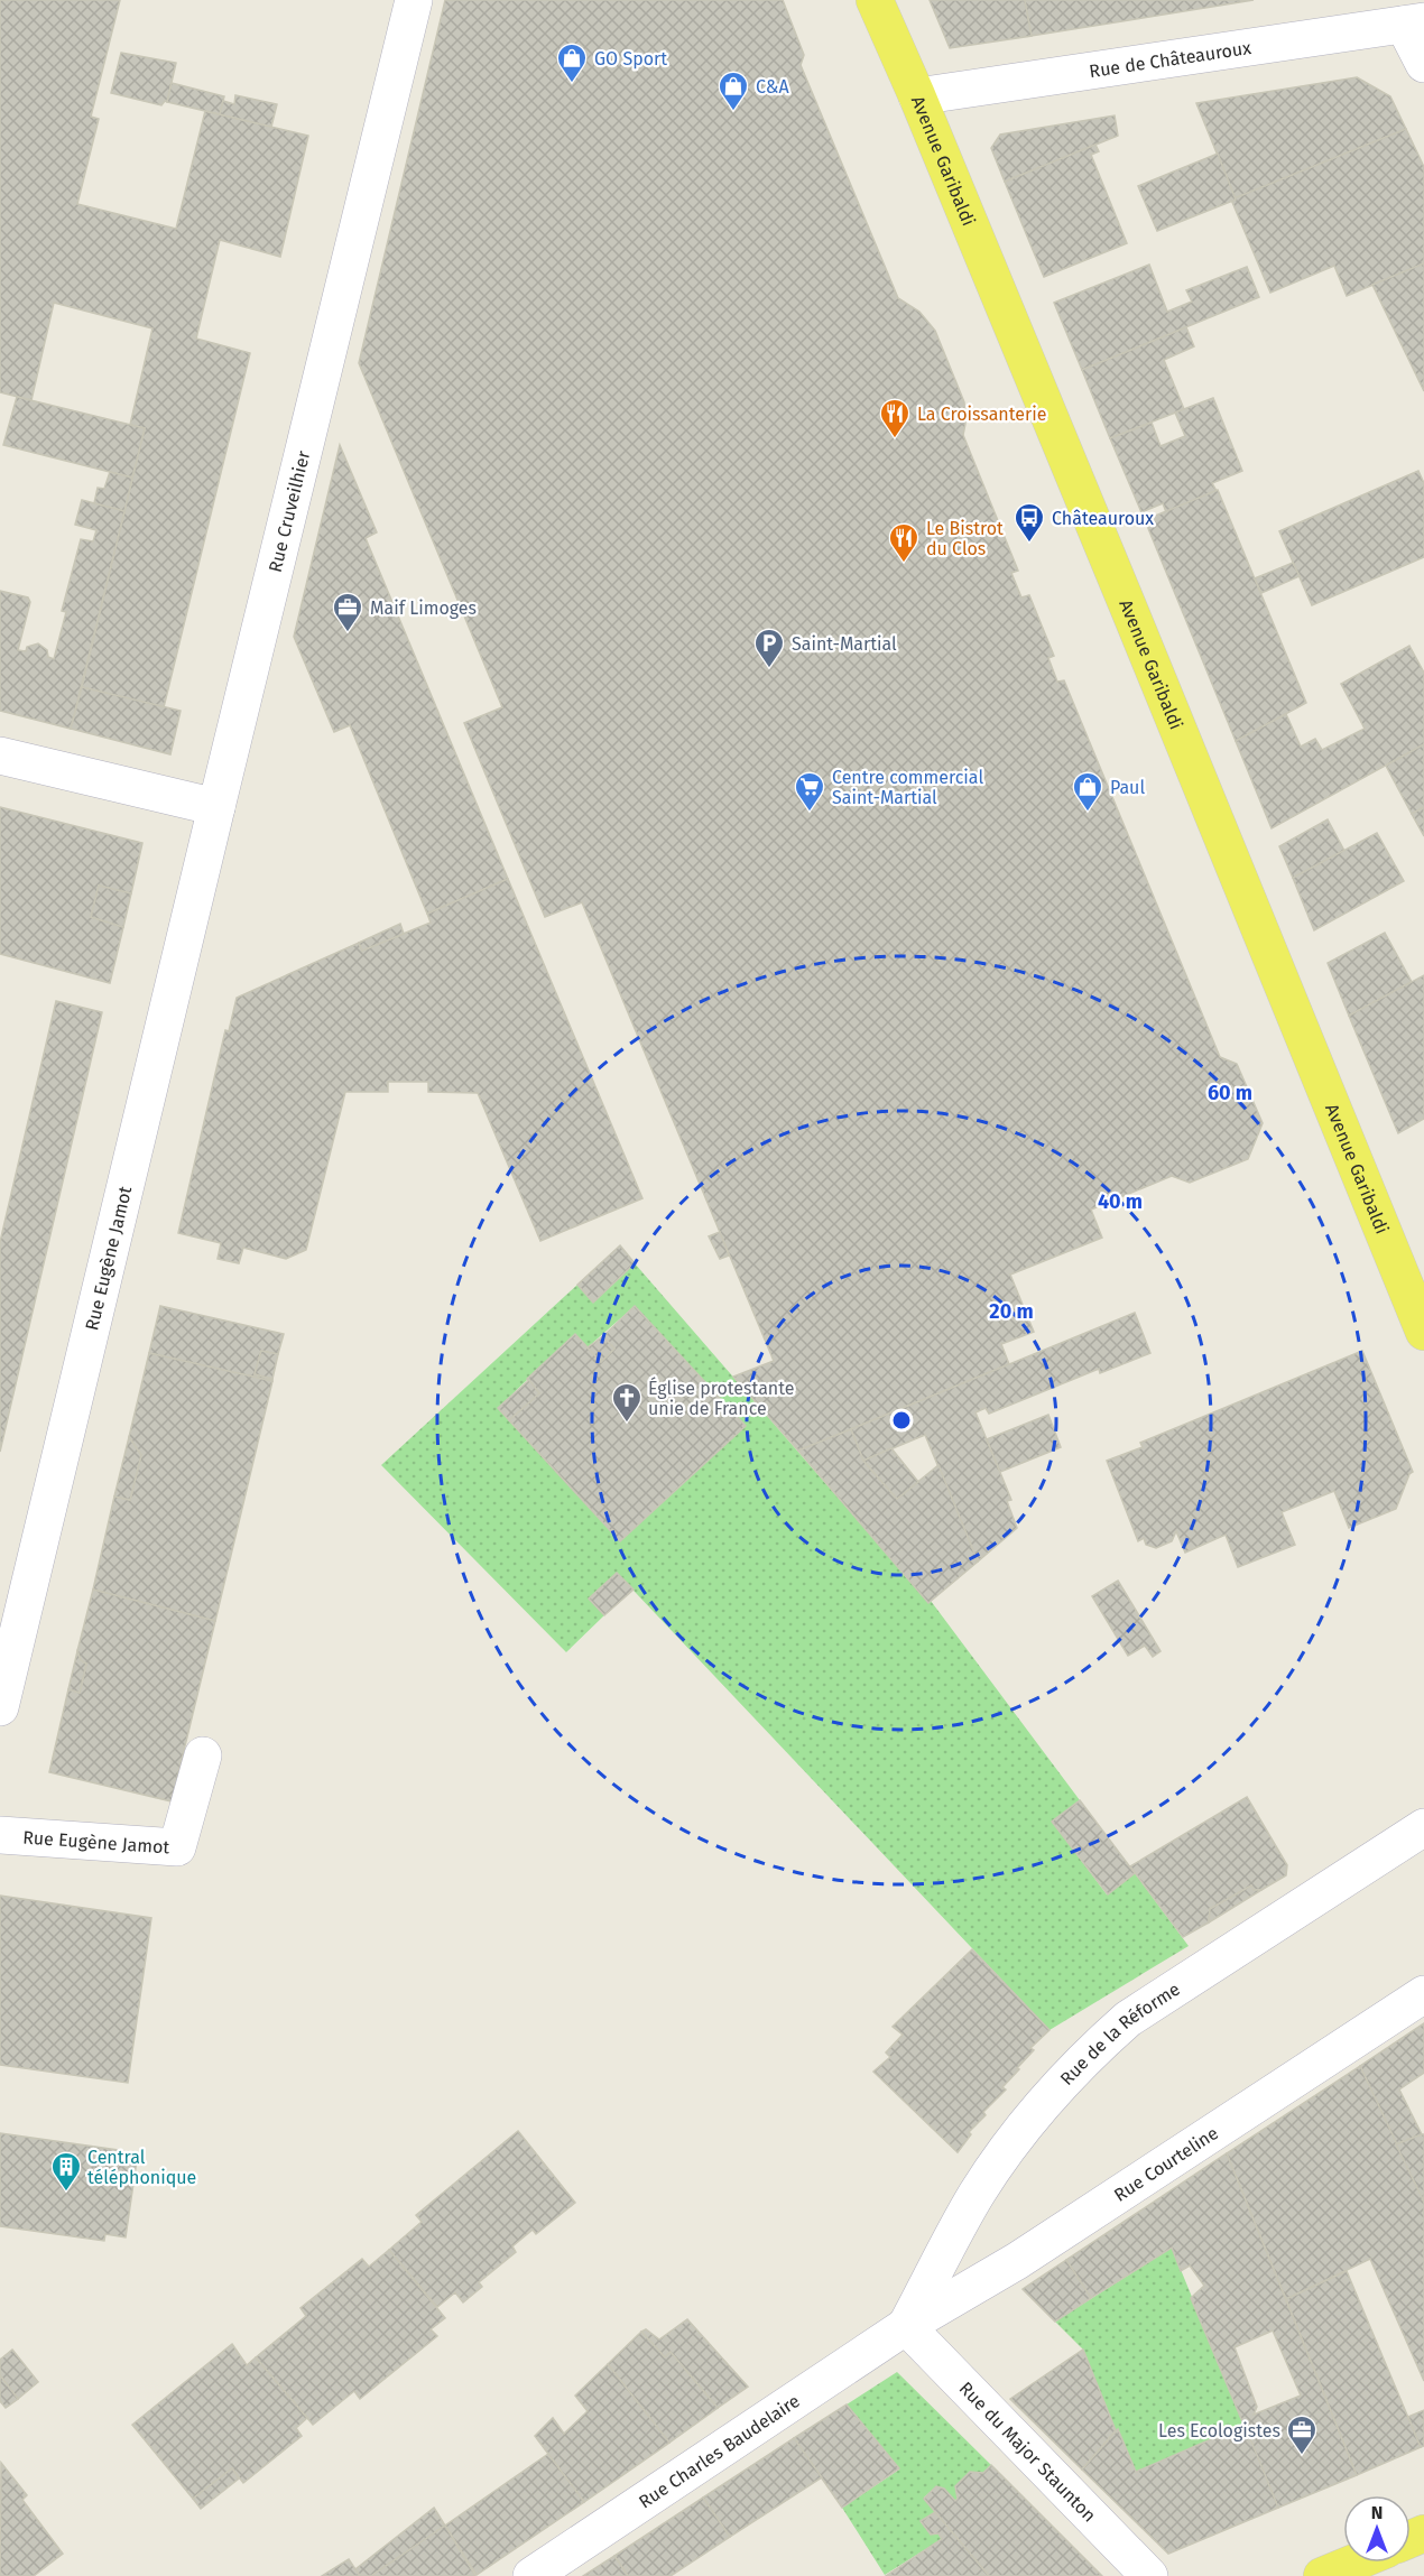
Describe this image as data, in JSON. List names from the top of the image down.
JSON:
{
  "streets": {
    "main road": ["Avenue Garibaldi"],
    "street": [
      "Rue de Châteauroux",
      "Rue Cruveilhier",
      "Rue Eugène Jamot",
      "Rue de la Réforme",
      "Rue Courteline",
      "Rue Charles Baudelaire",
      "Rue du Major Staunton"
    ]
  },
  "crossings": [
    ["Rue de Châteauroux", "Avenue Garibaldi"],
    ["Rue Cruveilhier", "Rue Eugène Jamot"],
    ["Rue de la Réforme", "Rue Courteline"],
    ["Rue de la Réforme", "Rue Charles Baudelaire"],
    ["Rue de la Réforme", "Rue du Major Staunton"],
    ["Rue Courteline", "Rue Charles Baudelaire"],
    ["Rue Courteline", "Rue du Major Staunton"],
    ["Rue Charles Baudelaire", "Rue du Major Staunton"]
  ],
  "places": {
    "shop": ["GO Sport", "C&A", "Paul"],
    "restaurant": ["La Croissanterie", "Le Bistrot du Clos"],
    "bus stop": ["Châteauroux"],
    "office": ["Maif Limoges", "Les Ecologistes"],
    "parking": ["Saint-Martial"],
    "supermarket": ["Centre commercial Saint-Martial"],
    "church": ["Église protestante unie de France"],
    "building": ["Central téléphonique"]
  },
  "north": "top",
  "rings": ["60 m", "40 m", "20 m"]
}
